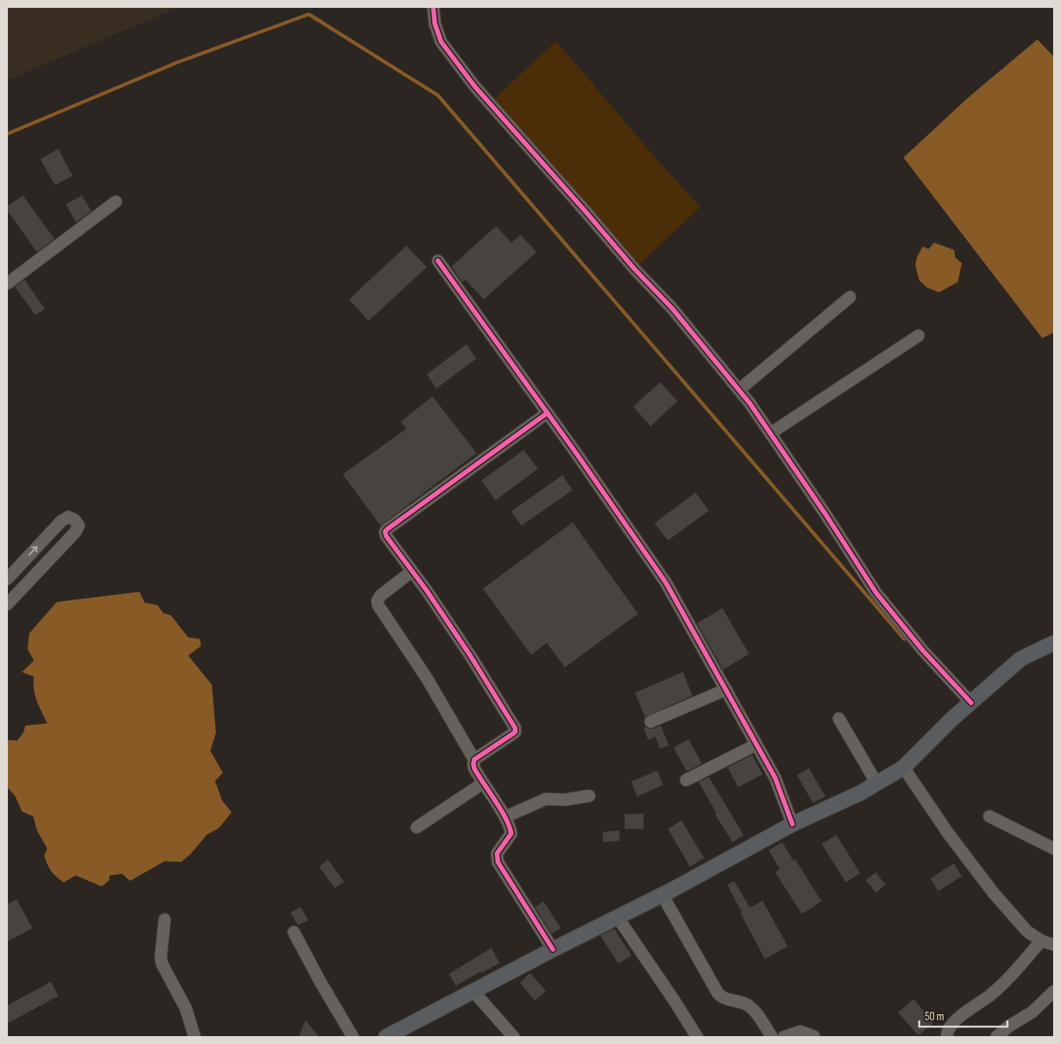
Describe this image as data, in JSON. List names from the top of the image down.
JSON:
{
  "scale_bar": "50 m"
}
